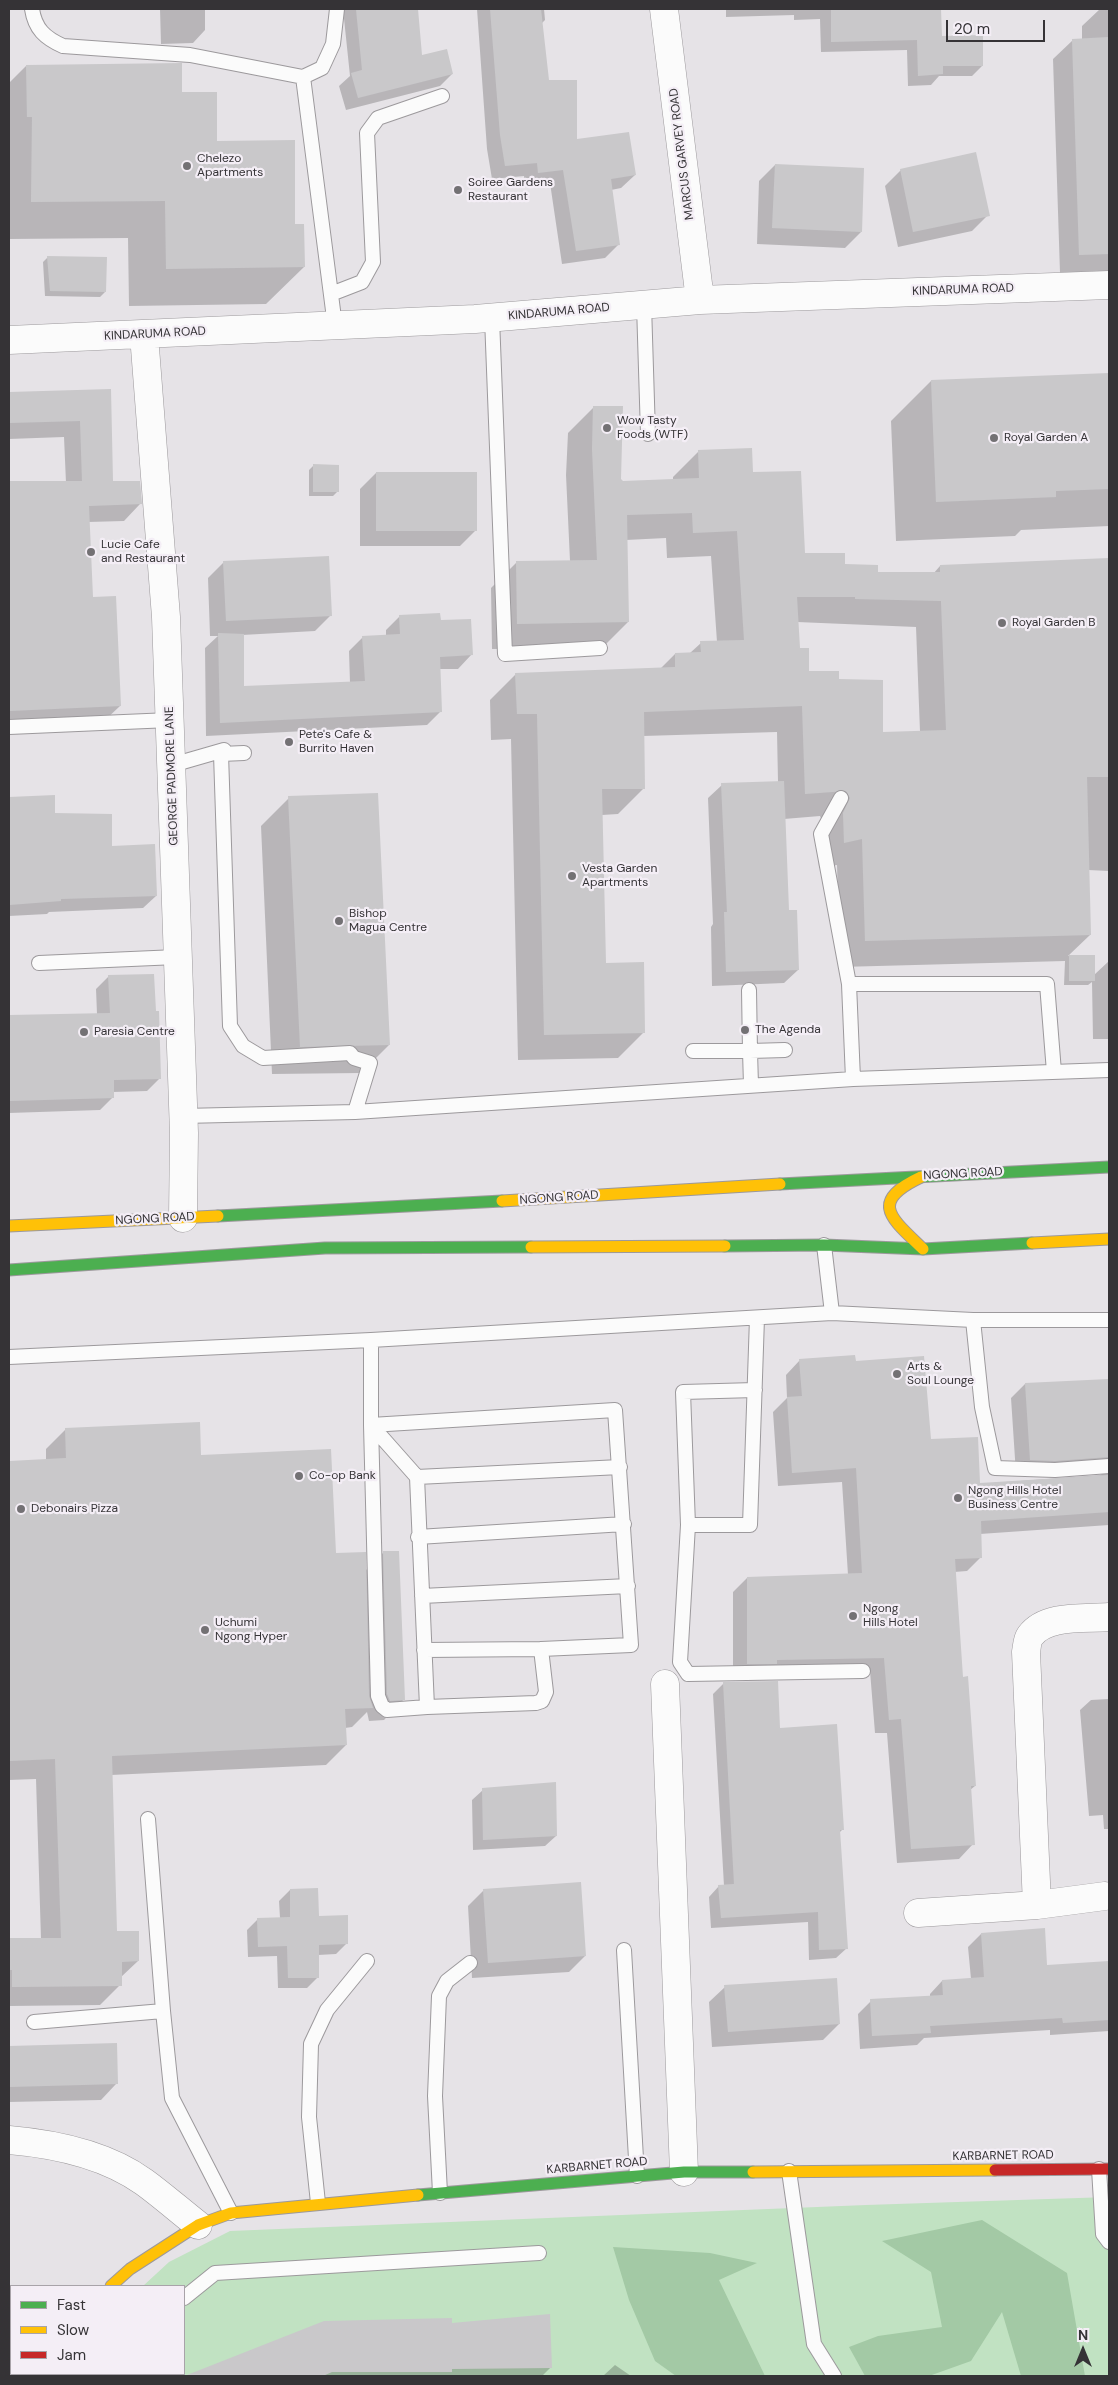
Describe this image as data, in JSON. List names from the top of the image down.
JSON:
{
  "streets": {
    "main road": ["NGONG ROAD", "KARBARNET ROAD"],
    "street": ["MARCUS GARVEY ROAD", "KINDARUMA ROAD", "GEORGE PADMORE LANE"]
  },
  "crossings": [
    ["MARCUS GARVEY ROAD", "KINDARUMA ROAD"],
    ["KINDARUMA ROAD", "GEORGE PADMORE LANE"],
    ["GEORGE PADMORE LANE", "NGONG ROAD"]
  ],
  "places": [
    "Chelezo Apartments",
    "Soiree Gardens Restaurant",
    "Wow Tasty Foods (WTF)",
    "Royal Garden A",
    "Lucie Cafe and Restaurant",
    "Royal Garden B",
    "Pete's Cafe & Burrito Haven",
    "Vesta Garden Apartments",
    "Bishop Magua Centre",
    "The Agenda",
    "Paresia Centre",
    "Arts & Soul Lounge",
    "Co-op Bank",
    "Ngong Hills Hotel Business Centre",
    "Debonairs Pizza",
    "Ngong Hills Hotel",
    "Uchumi Ngong Hyper"
  ],
  "legend": ["Fast", "Slow", "Jam"],
  "scale_bar": "20 m",
  "north": "top"
}
